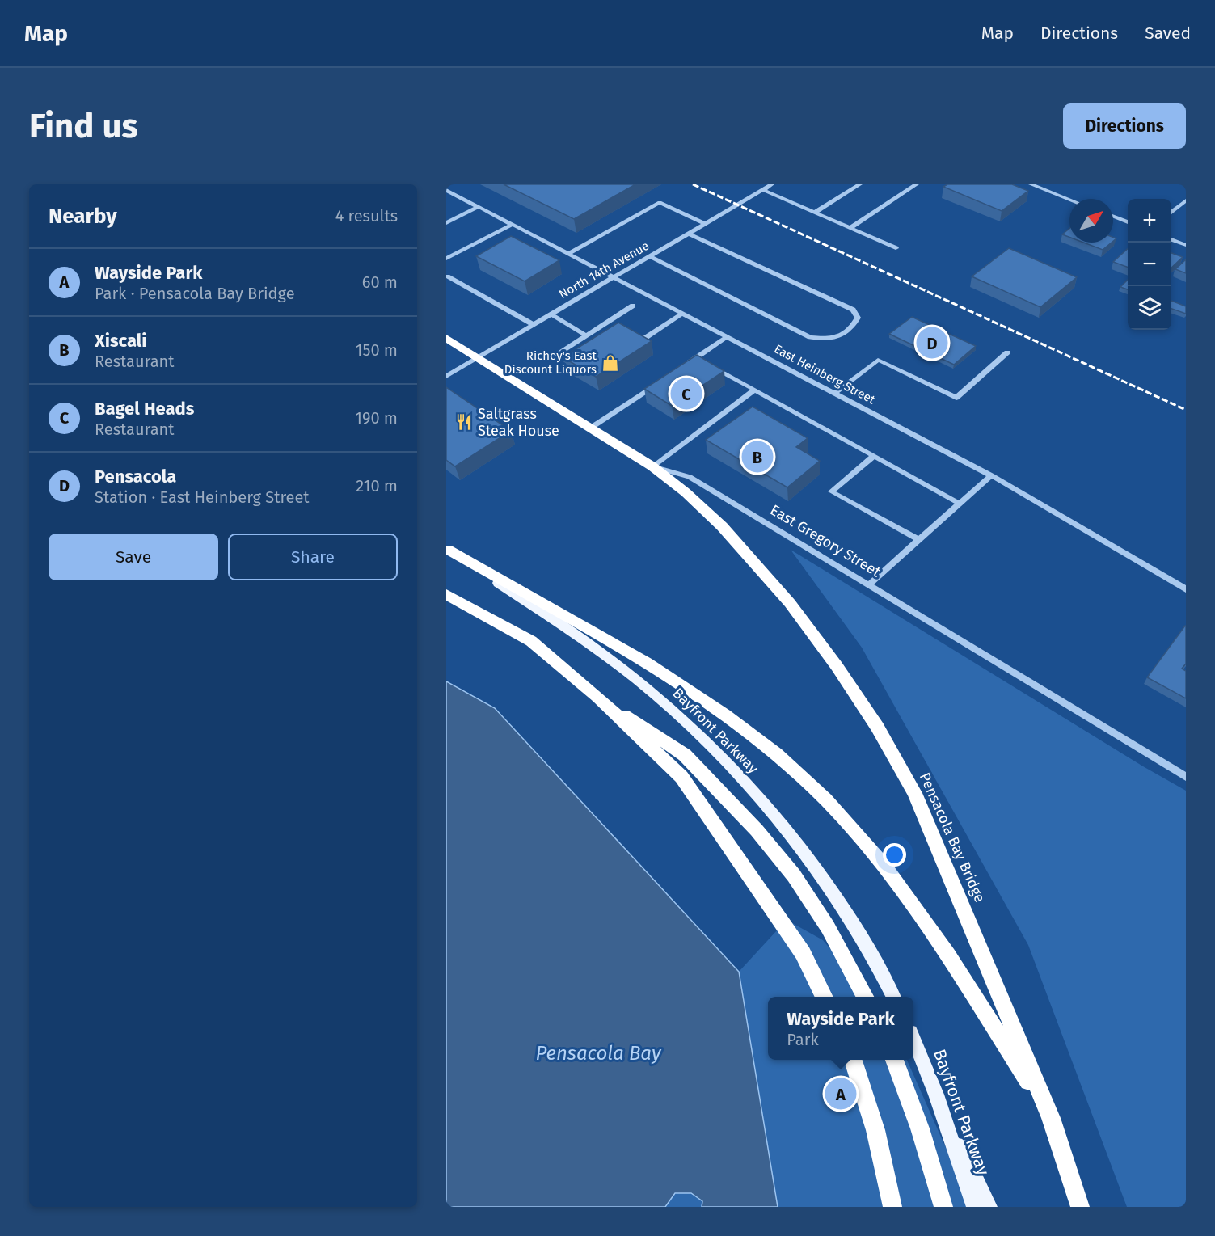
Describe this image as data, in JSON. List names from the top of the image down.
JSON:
{
  "streets": {
    "highway": ["East Gregory Street", "Pensacola Bay Bridge"],
    "main road": ["Bayfront Parkway"],
    "street": ["North 14th Avenue", "East Heinberg Street"]
  },
  "crossings": [
    ["North 14th Avenue", "East Heinberg Street"],
    ["North 14th Avenue", "East Gregory Street"],
    ["East Gregory Street", "Pensacola Bay Bridge"]
  ],
  "water": ["Pensacola Bay"],
  "places": {
    "shop": ["Richey's East Discount Liquors"],
    "restaurant": ["Saltgrass Steak House"]
  },
  "north": "top right",
  "page": {
    "header": "Map",
    "nav": ["Map", "Directions", "Saved"],
    "buttons": [
      "Directions",
      ["Save", "Share"]
    ],
    "title": "Find us",
    "heading": ["Nearby", "4 results"],
    "map_buttons": ["+", "−"],
    "list": [
      {
        "mark": "A",
        "name": "Wayside Park",
        "note": "Park · Pensacola Bay Bridge",
        "value": "60 m"
      },
      {
        "mark": "B",
        "name": "Xiscali",
        "note": "Restaurant",
        "value": "150 m"
      },
      {
        "mark": "C",
        "name": "Bagel Heads",
        "note": "Restaurant",
        "value": "190 m"
      },
      {
        "mark": "D",
        "name": "Pensacola",
        "note": "Station · East Heinberg Street",
        "value": "210 m"
      }
    ],
    "pins": [
      "D",
      "C",
      "B",
      "A"
    ],
    "popup": ["Wayside Park", "Park"]
  }
}
